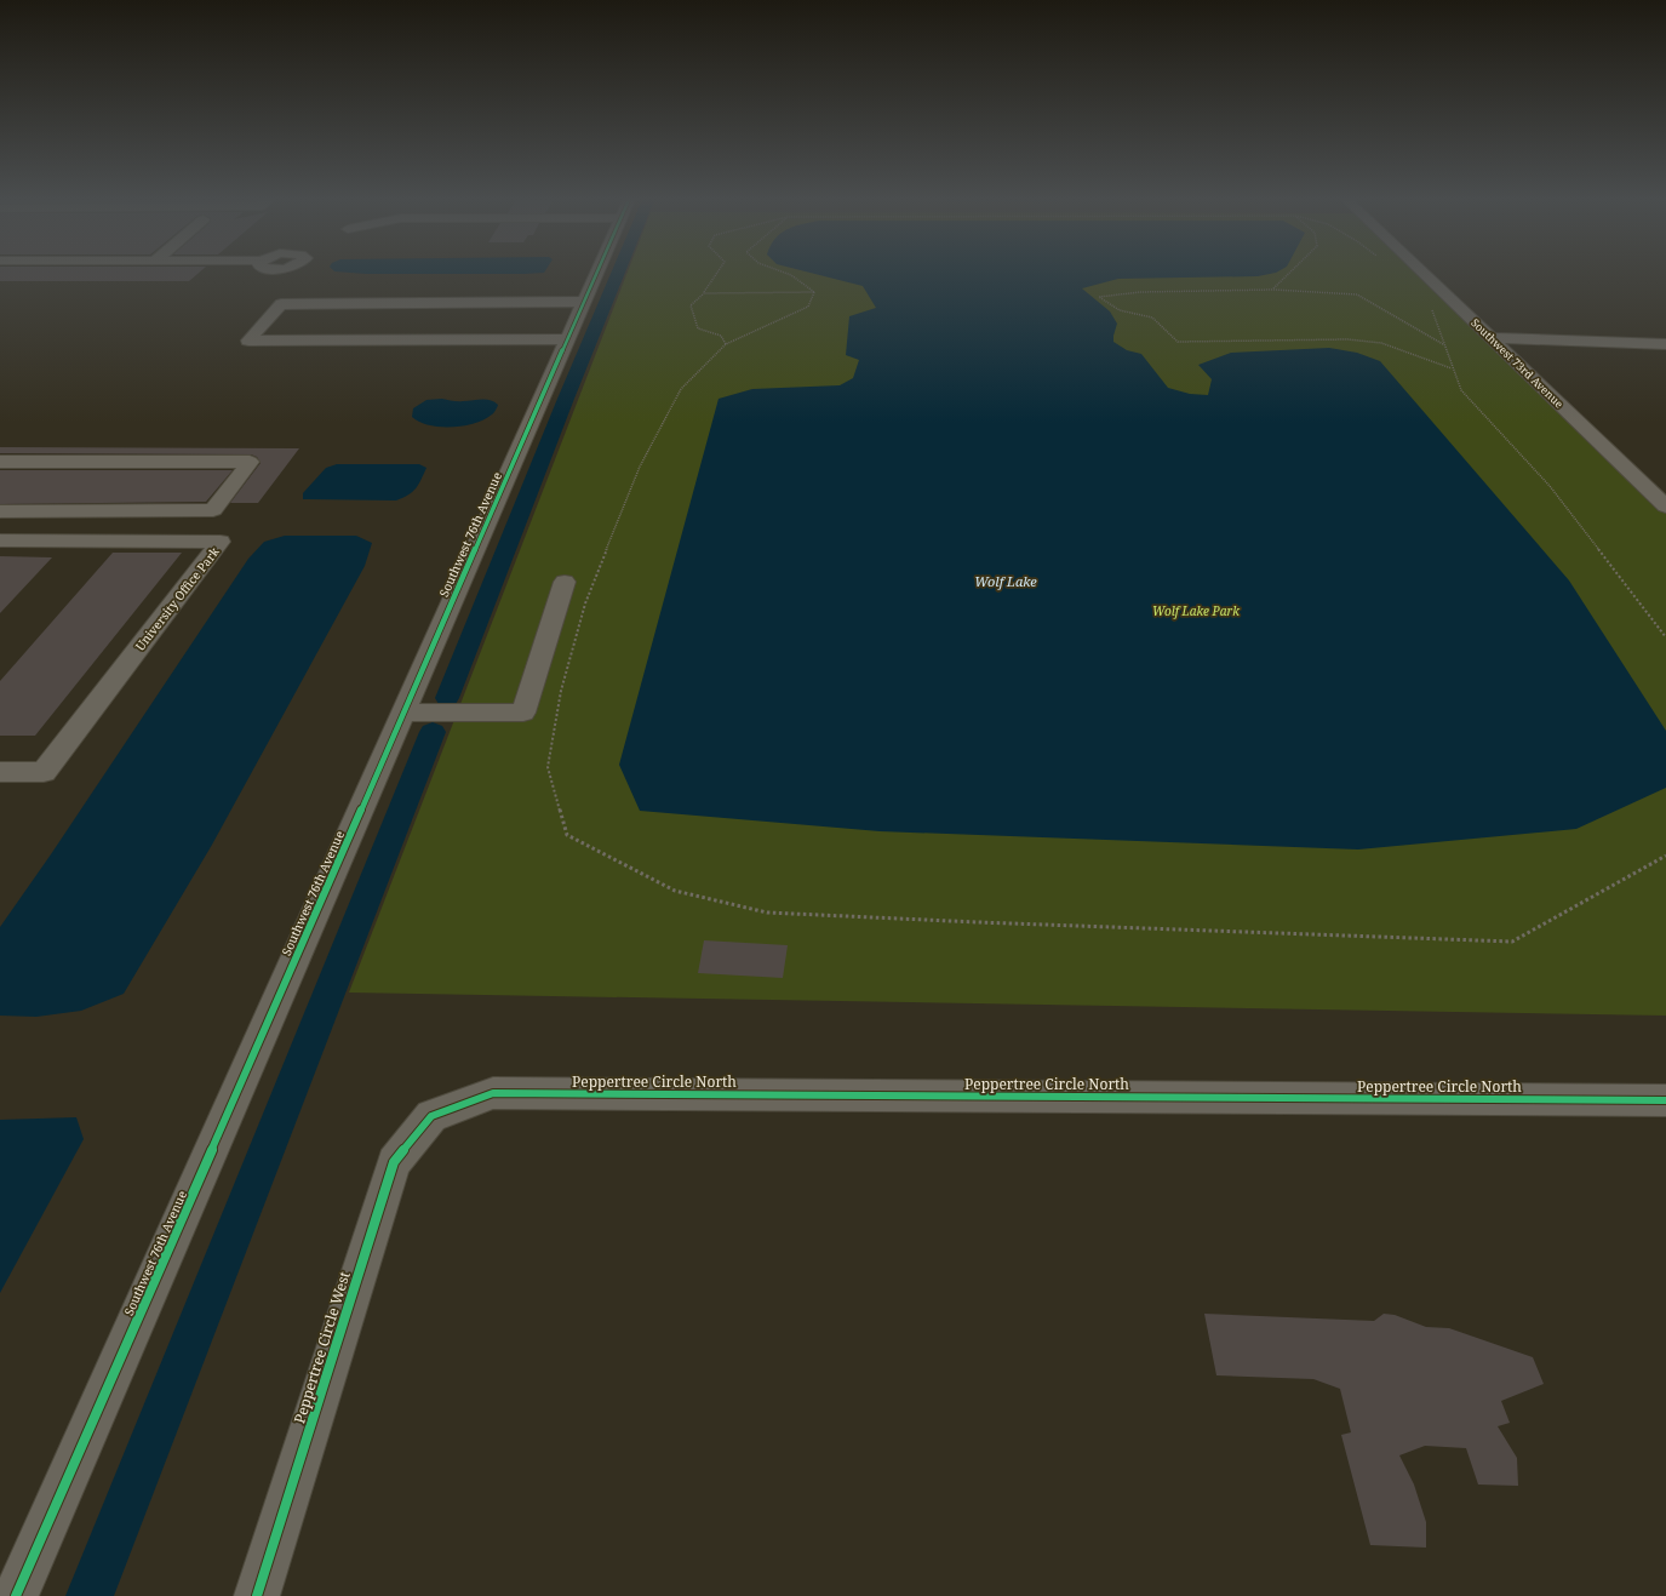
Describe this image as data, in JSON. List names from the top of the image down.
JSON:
{
  "streets": {
    "street": [
      "Southwest 73rd Avenue",
      "Southwest 76th Avenue",
      "University Office Park",
      "Peppertree Circle North",
      "Peppertree Circle West"
    ]
  },
  "crossings": [
    ["Peppertree Circle North", "Peppertree Circle West"]
  ],
  "water": ["Wolf Lake"],
  "parks": ["Wolf Lake Park"]
}
